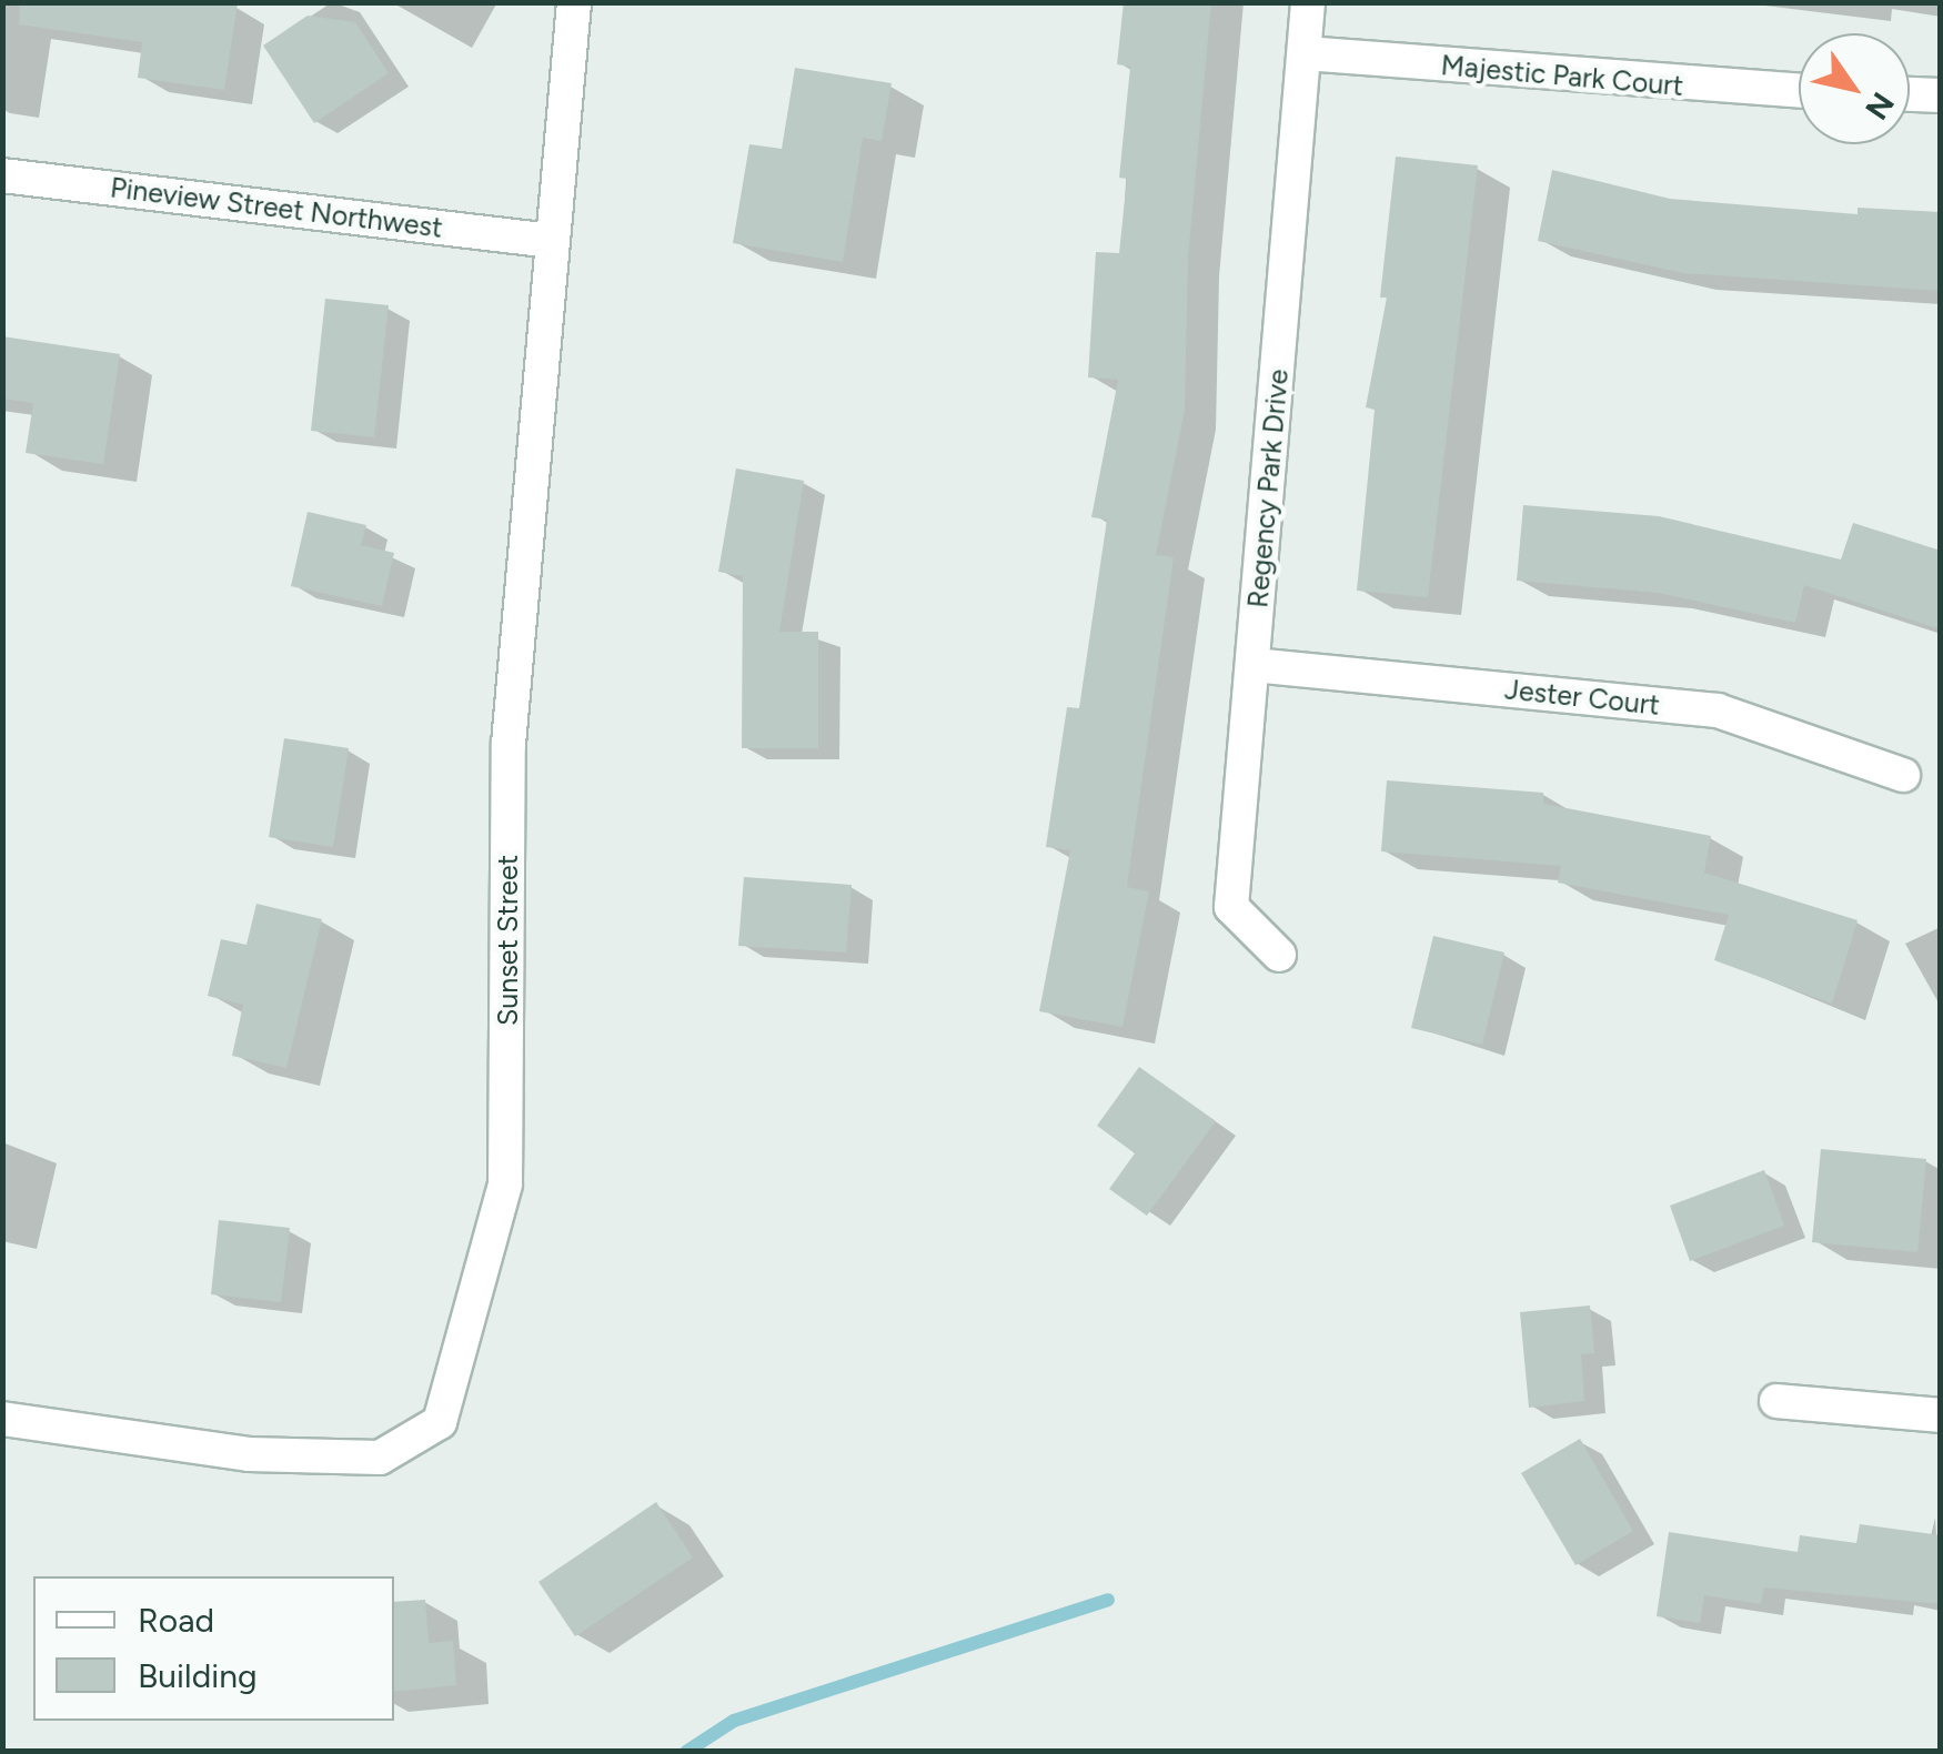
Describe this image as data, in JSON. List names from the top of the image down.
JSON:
{
  "streets": {
    "street": [
      "Majestic Park Court",
      "Pineview Street Northwest",
      "Regency Park Drive",
      "Jester Court",
      "Sunset Street"
    ]
  },
  "crossings": [
    ["Majestic Park Court", "Regency Park Drive"],
    ["Pineview Street Northwest", "Sunset Street"],
    ["Regency Park Drive", "Jester Court"]
  ],
  "legend": ["Road", "Building"],
  "north": "bottom right"
}
